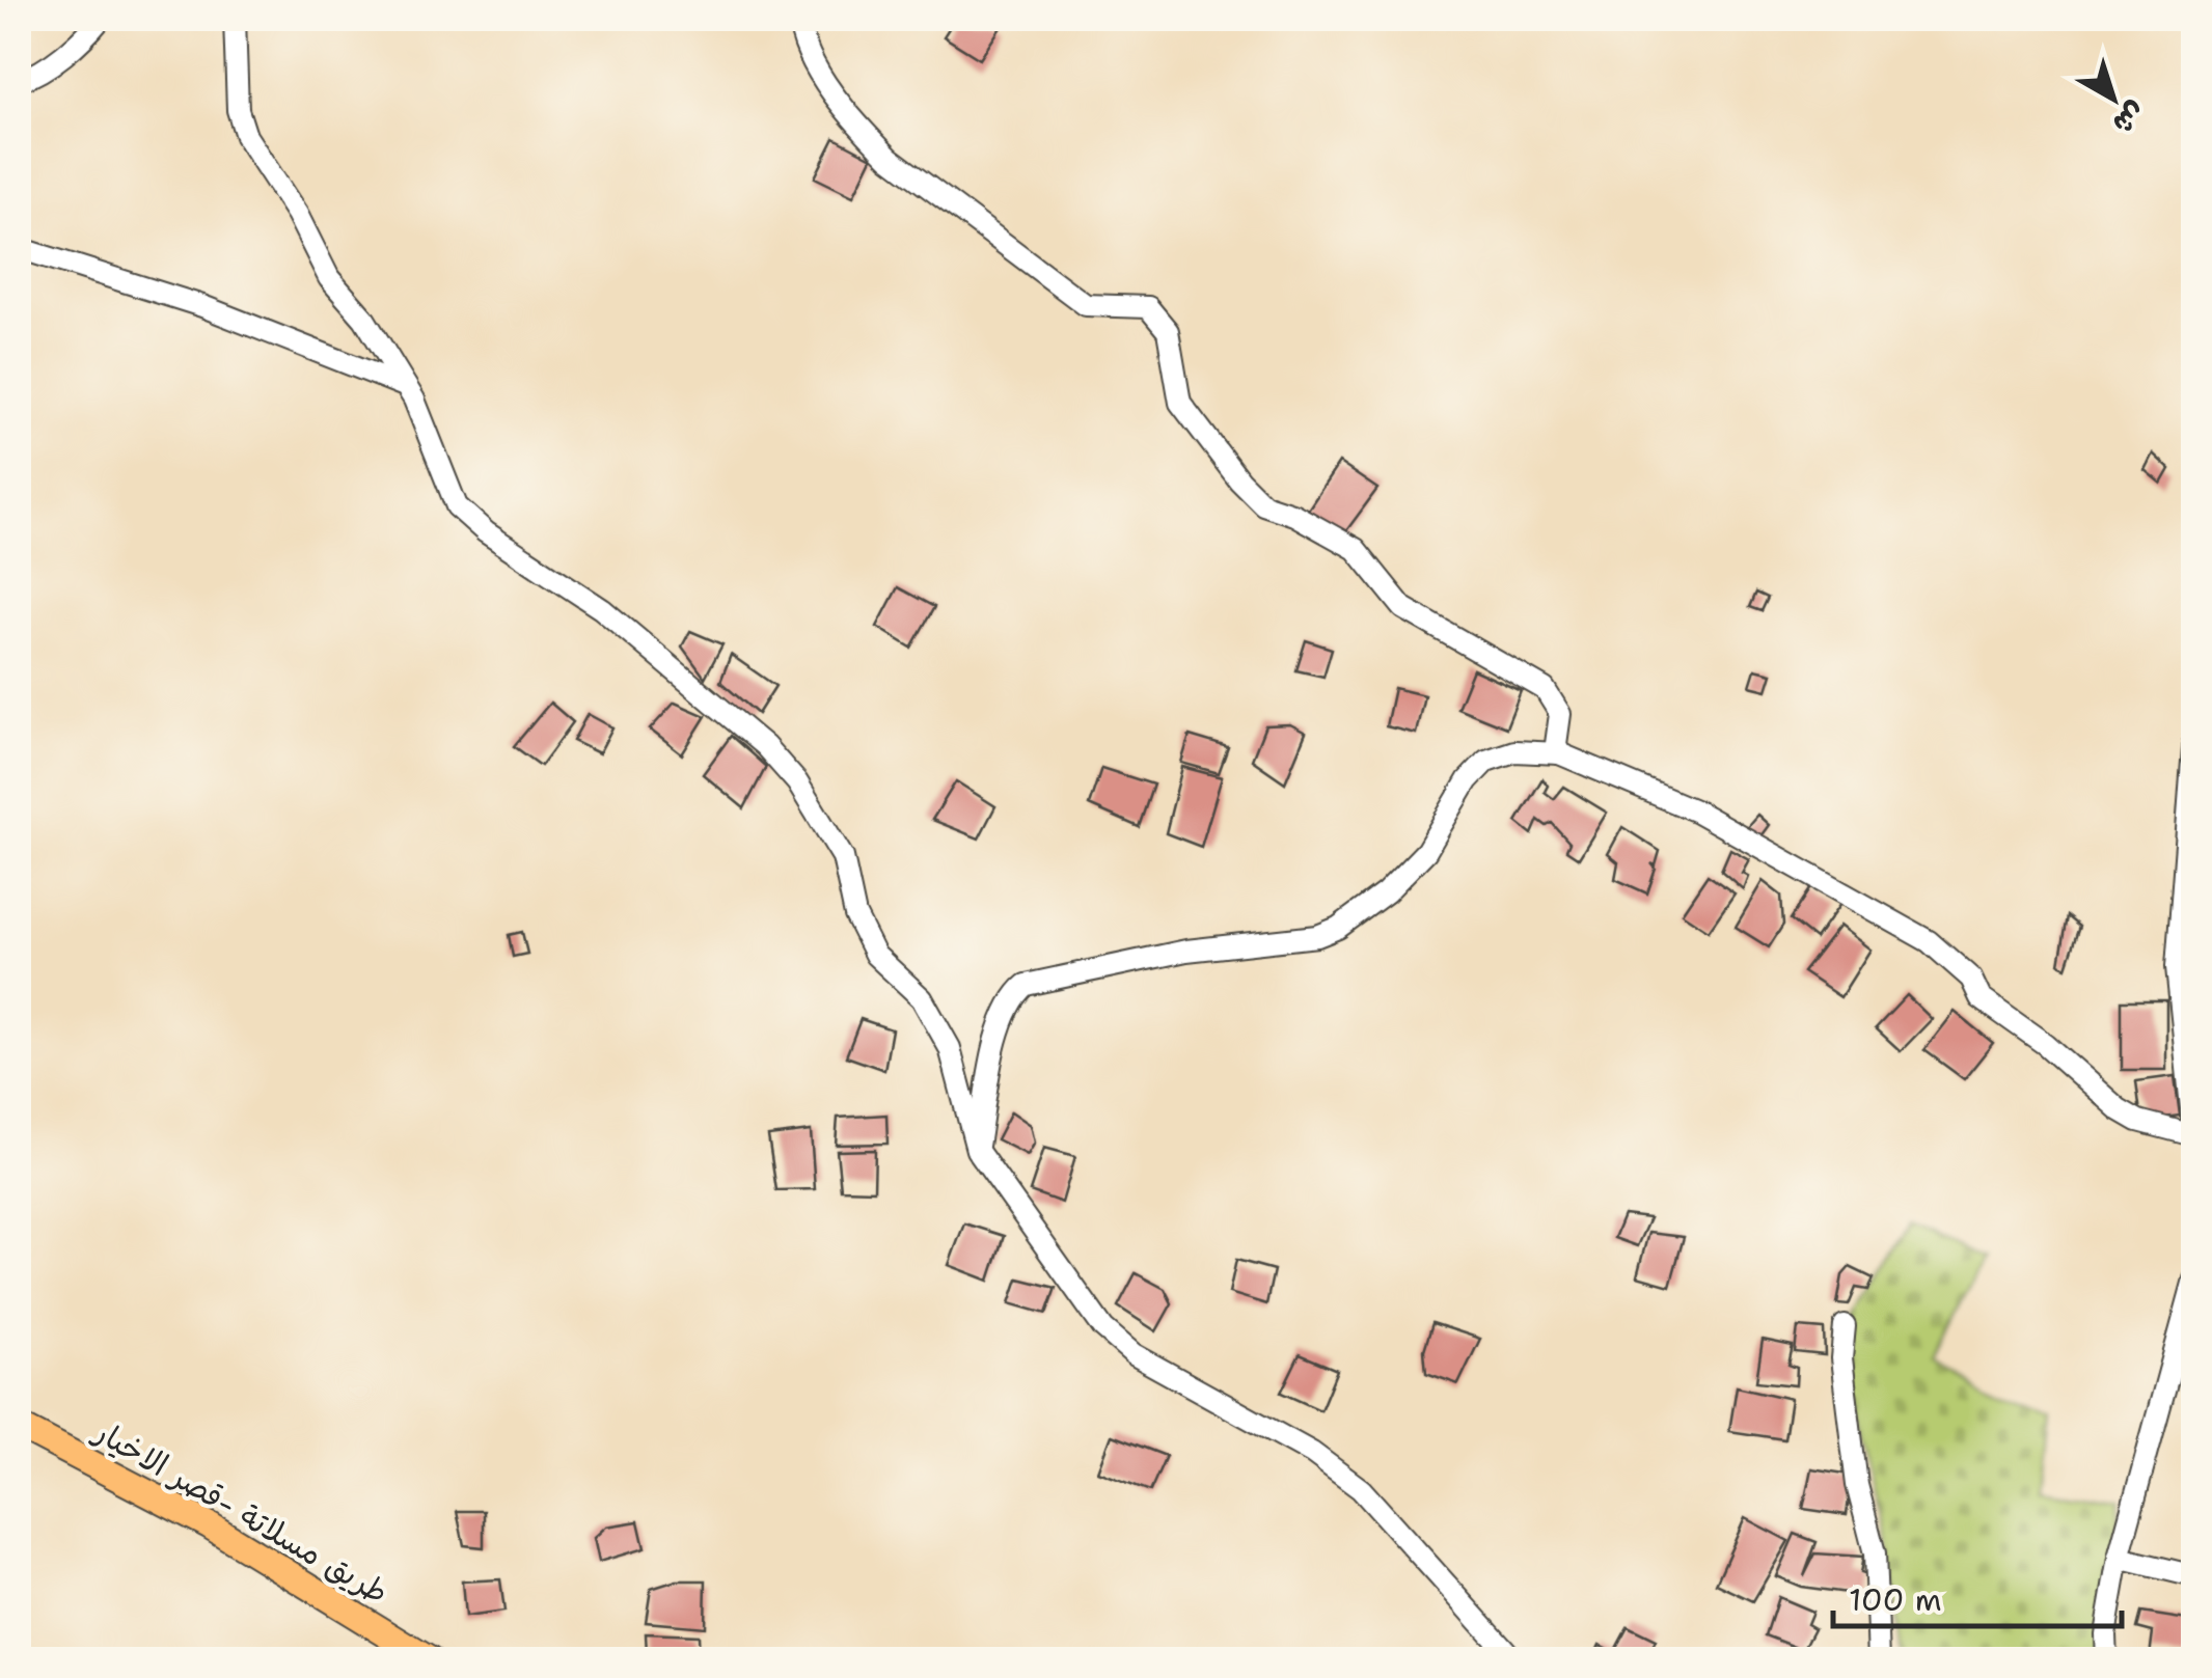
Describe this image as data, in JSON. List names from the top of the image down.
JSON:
{
  "streets": {
    "main road": ["طريق مسلاتة -قصر الاخيار"]
  },
  "scale_bar": "100 m",
  "north": "bottom right"
}
